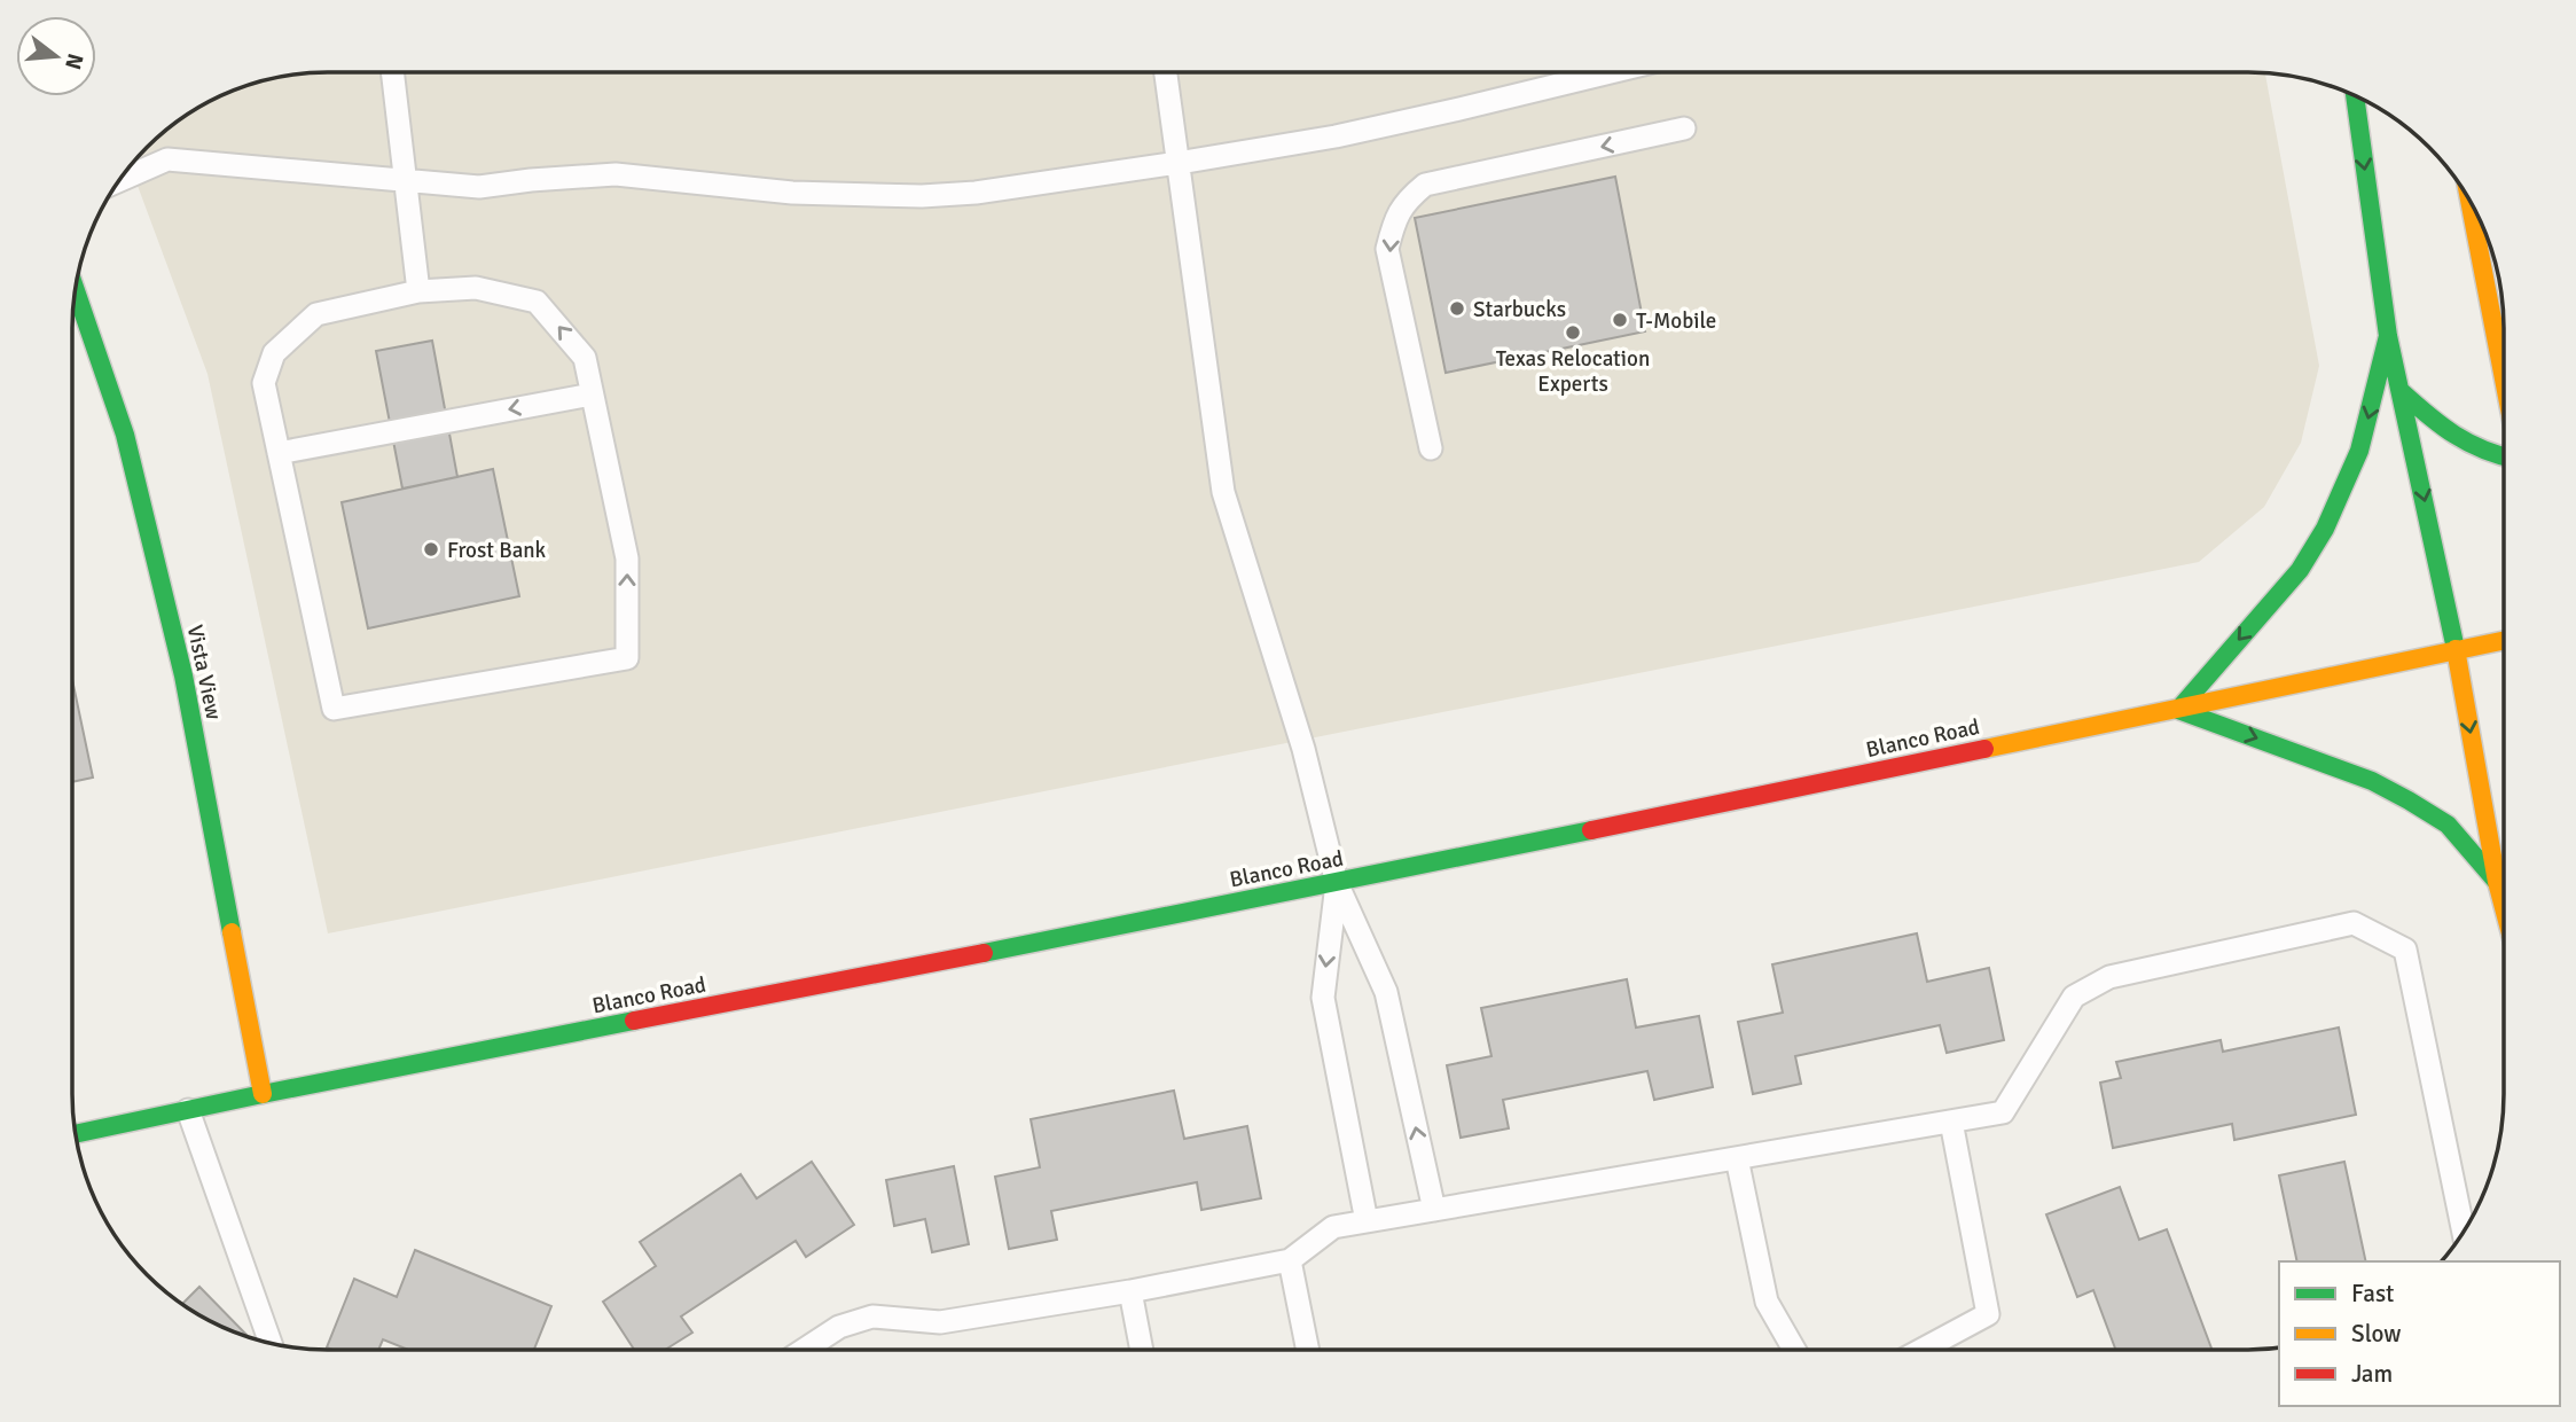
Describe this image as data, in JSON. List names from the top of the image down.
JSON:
{
  "streets": {
    "main road": ["Vista View", "Blanco Road"]
  },
  "crossings": [
    ["Vista View", "Blanco Road"]
  ],
  "places": [
    "Starbucks",
    "T-Mobile",
    "Texas Relocation Experts",
    "Frost Bank"
  ],
  "legend": ["Fast", "Slow", "Jam"],
  "north": "right"
}
